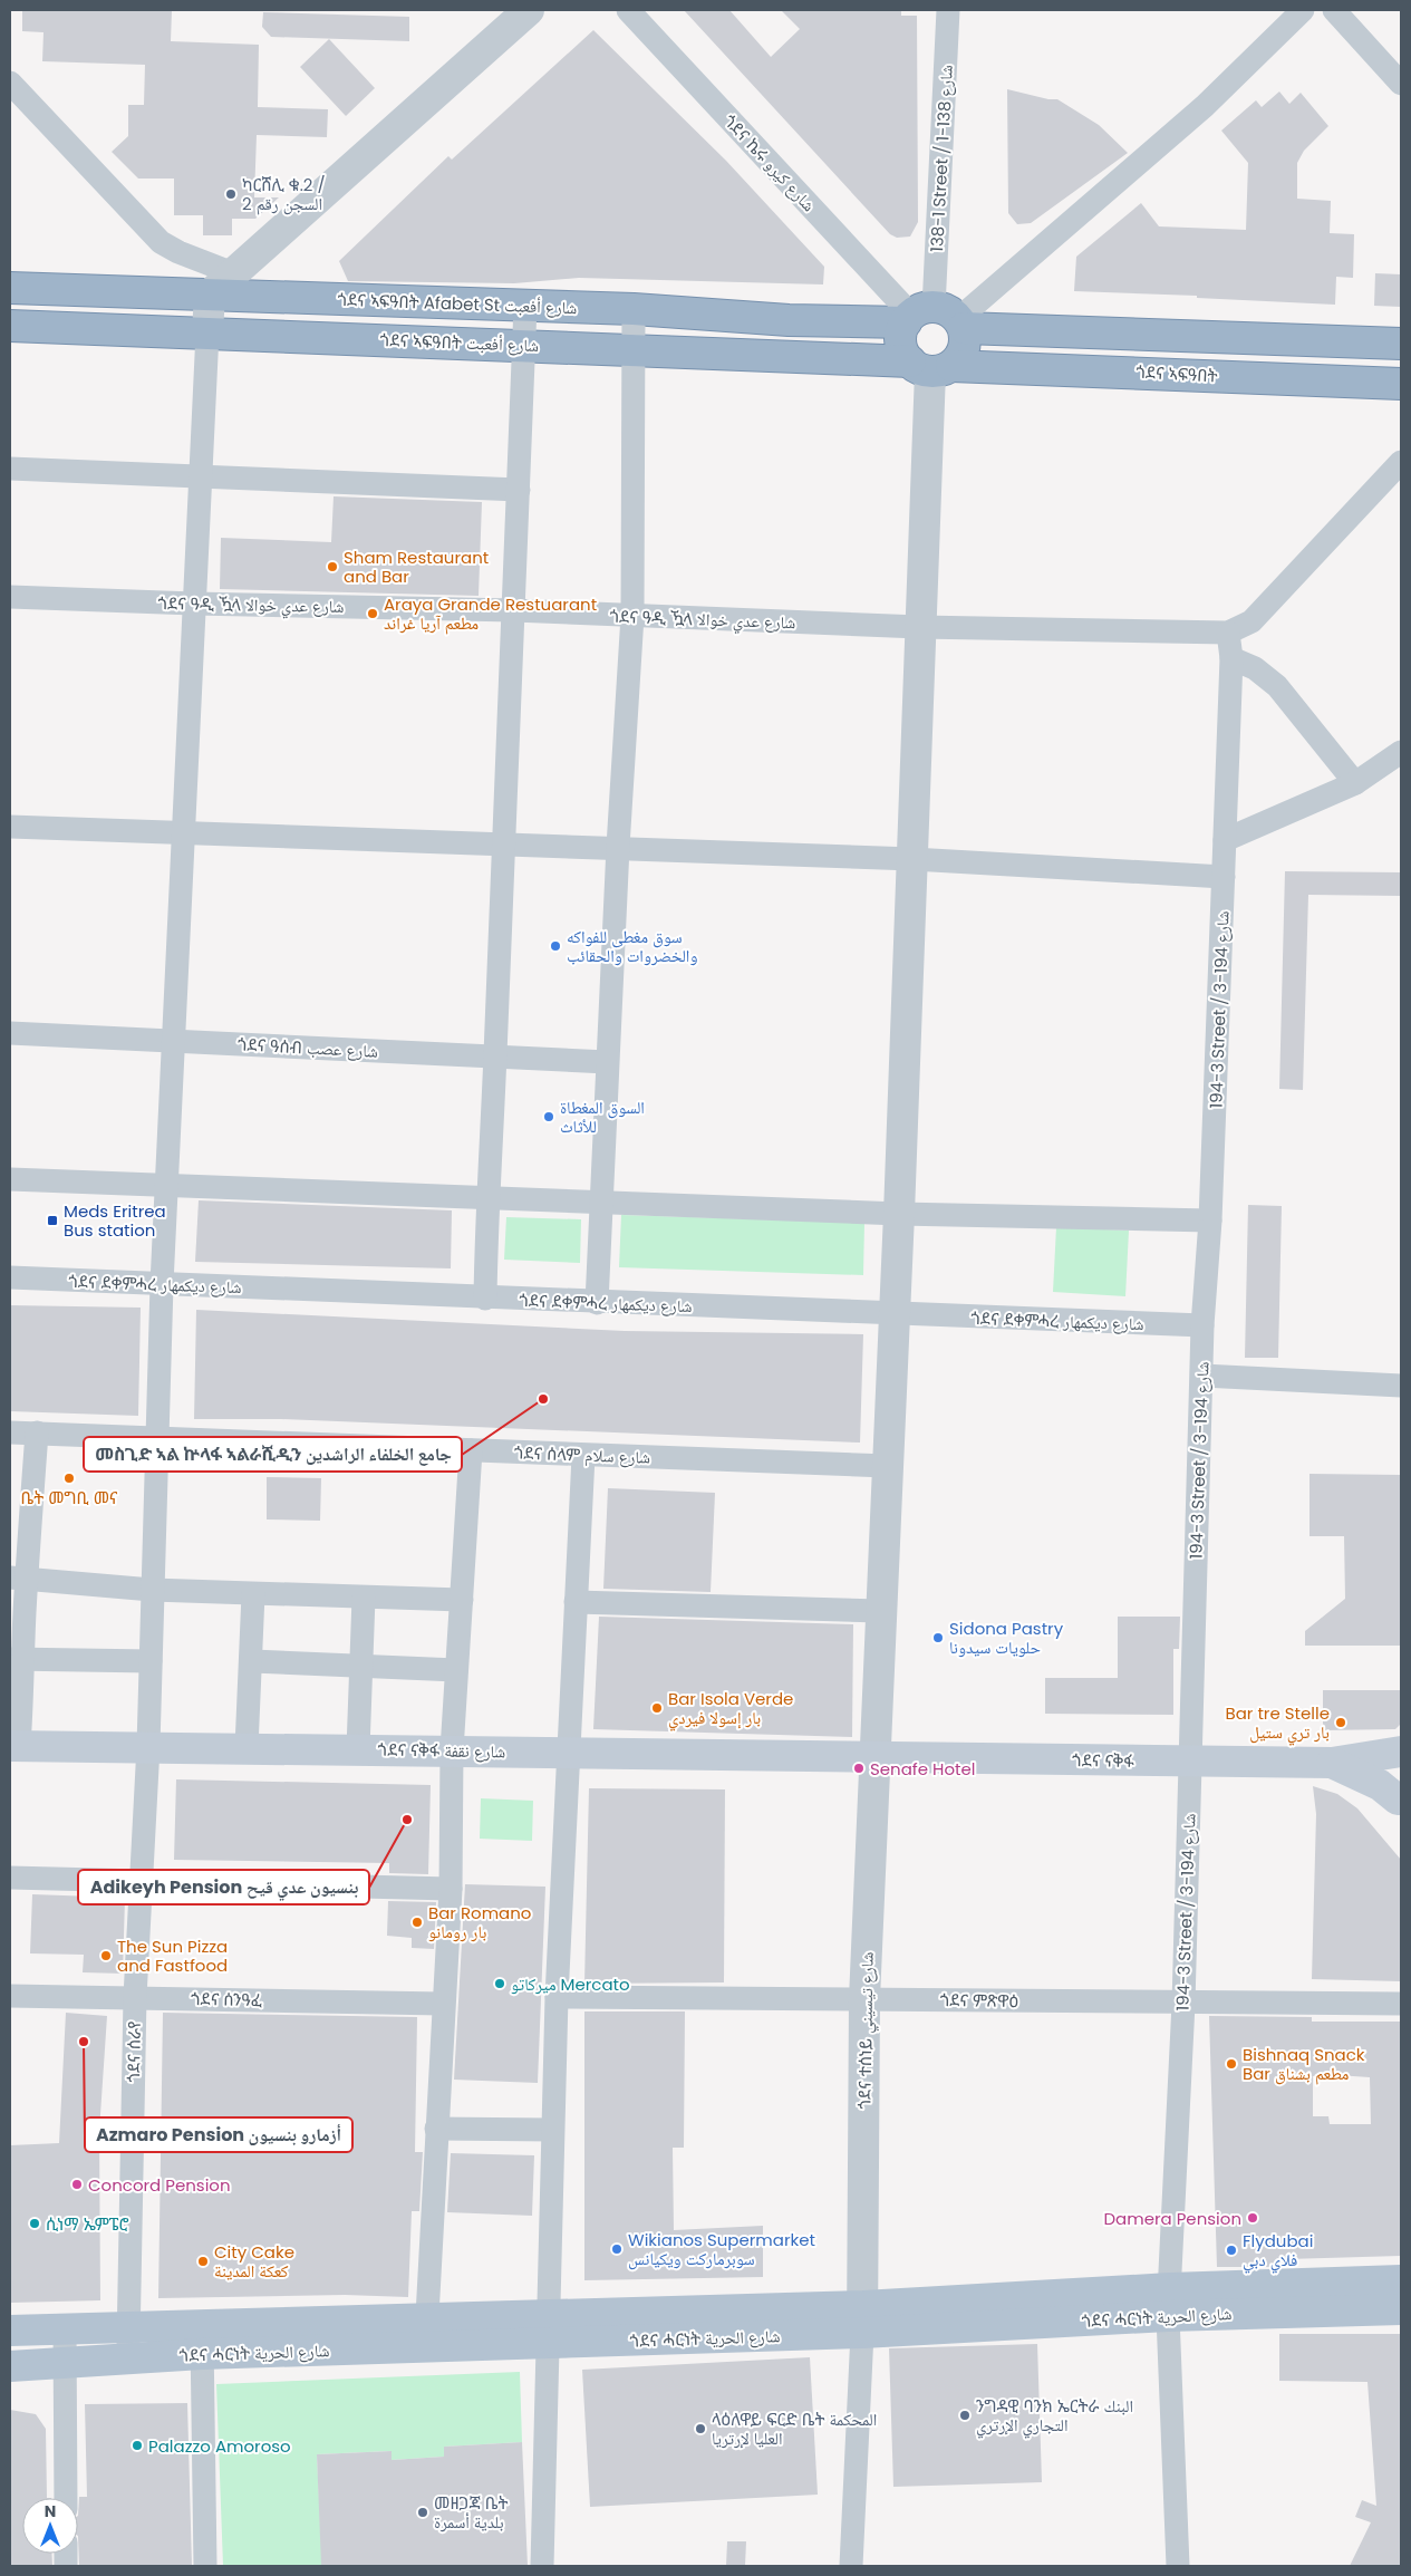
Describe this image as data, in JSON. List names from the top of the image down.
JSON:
{
  "streets": {
    "highway": ["ጎደና ኣፍዓበት Afabet St شارع أفعبت", "ጎደና ኣፍዓበት شارع أفعبت", "ጎደና ኣፍዓበት"],
    "main road": ["ጎደና ናቅፋ شارع نقفة", "ጎደና ናቅፋ", "ጎደና ሓርነት شارع الحرية"],
    "street": [
      "138-1 Street / شارع 138-1",
      "ጎደና ኬሩ شارع كيرو",
      "ጎደና ዓዲ ዃላ شارع عدي خوالا",
      "194-3 Street / شارع 194-3",
      "ጎደና ዓሰብ شارع عصب",
      "ጎደና ደቀምሓረ شارع ديكمهار",
      "ጎደና ሰላም شارع سلام",
      "ጎደና ሰንዓፈ",
      "ጎደና ምጽዋዕ",
      "ጎደና ተሰነይ شارع تيسيني",
      "ጎደና ሰራየ"
    ]
  },
  "crossings": [
    ["138-1 Street / شارع 138-1", "ጎደና ኬሩ شارع كيرو"],
    ["138-1 Street / شارع 138-1", "ጎደና ኣፍዓበት Afabet St شارع أفعبت"],
    ["ጎደና ኬሩ شارع كيرو", "ጎደና ኣፍዓበት Afabet St شارع أفعبت"],
    ["ጎደና ኣፍዓበት شارع أفعبت", "ጎደና ኣፍዓበት"],
    ["ጎደና ኣፍዓበት شارع أفعبت", "ጎደና ተሰነይ شارع تيسيني"],
    ["ጎደና ኣፍዓበት شارع أفعبت", "ጎደና ሰራየ"],
    ["ጎደና ኣፍዓበት", "ጎደና ተሰነይ شارع تيسيني"],
    ["ጎደና ዓዲ ዃላ شارع عدي خوالا", "194-3 Street / شارع 194-3"],
    ["ጎደና ዓዲ ዃላ شارع عدي خوالا", "ጎደና ተሰነይ شارع تيسيني"],
    ["ጎደና ዓዲ ዃላ شارع عدي خوالا", "ጎደና ሰራየ"],
    ["194-3 Street / شارع 194-3", "ጎደና ደቀምሓረ شارع ديكمهار"],
    ["194-3 Street / شارع 194-3", "ጎደና ናቅፋ"],
    ["194-3 Street / شارع 194-3", "ጎደና ምጽዋዕ"],
    ["194-3 Street / شارع 194-3", "ጎደና ሓርነት شارع الحرية"],
    ["ጎደና ዓሰብ شارع عصب", "ጎደና ሰራየ"],
    ["ጎደና ደቀምሓረ شارع ديكمهار", "ጎደና ተሰነይ شارع تيسيني"],
    ["ጎደና ደቀምሓረ شارع ديكمهار", "ጎደና ሰራየ"],
    ["ጎደና ሰላም شارع سلام", "ጎደና ተሰነይ شارع تيسيني"],
    ["ጎደና ሰላም شارع سلام", "ጎደና ሰራየ"],
    ["ጎደና ናቅፋ شارع نقفة", "ጎደና ናቅፋ"],
    ["ጎደና ናቅፋ شارع نقفة", "ጎደና ተሰነይ شارع تيسيني"],
    ["ጎደና ናቅፋ شارع نقفة", "ጎደና ሰራየ"],
    ["ጎደና ናቅፋ", "ጎደና ተሰነይ شارع تيسيني"],
    ["ጎደና ሰንዓፈ", "ጎደና ሰራየ"],
    ["ጎደና ምጽዋዕ", "ጎደና ተሰነይ شارع تيسيني"],
    ["ጎደና ተሰነይ شارع تيسيني", "ጎደና ሓርነት شارع الحرية"],
    ["ጎደና ሰራየ", "ጎደና ሓርነት شارع الحرية"]
  ],
  "places": {
    "other": [
      "ካርሸሊ ቁ.2 / السجن رقم 2",
      "Sham Restaurant and Bar",
      "Araya Grande Restuarant مطعم آريا غراند",
      "سوق مغطى للفواكه والخضروات والحقائب",
      "السوق المغطاة للأثاث",
      "መስጊድ ኣል ኵላፋ ኣልራሺዲን جامع الخلفاء الراشدين",
      "ቤት መግቢ መና",
      "Sidona Pastry حلويات سيدونا",
      "Bar Isola Verde بار إسولا فيردي",
      "Bar tre Stelle بار تري ستيل",
      "Senafe Hotel",
      "Adikeyh Pension بنسيون عدي قيح",
      "Bar Romano بار رومانو",
      "The Sun Pizza and Fastfood",
      "ميركاتو Mercato",
      "Azmaro Pension أزمارو بنسيون",
      "Bishnaq Snack Bar مطعم بشناق",
      "Concord Pension",
      "Damera Pension",
      "ሲነማ ኤምፔሮ",
      "Wikianos Supermarket سوبرماركت ويكيانس",
      "Flydubai فلاي دبي",
      "City Cake كعكة المدينة",
      "ንግዳዊ ባንክ ኤርትራ البنك التجاري الإرتري",
      "ላዕለዋይ ፍርድ ቤት المحكمة العليا لإرتريا",
      "Palazzo Amoroso",
      "መዘጋጃ ቤት بلدية أسمرة"
    ],
    "transit": ["Meds Eritrea Bus station"]
  },
  "north": "top"
}
